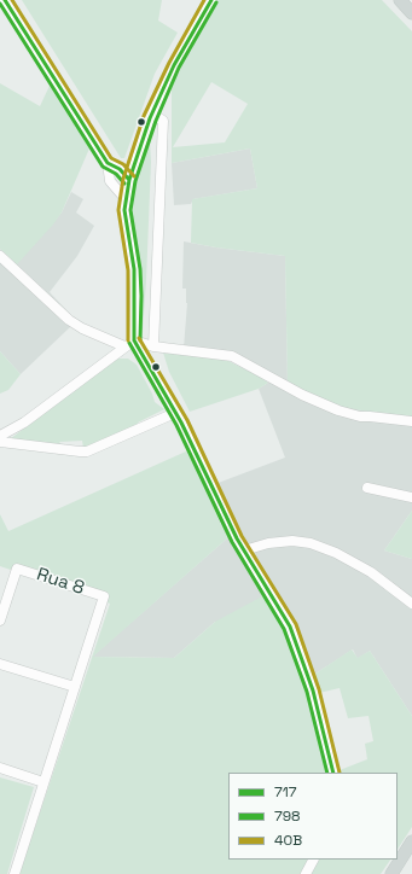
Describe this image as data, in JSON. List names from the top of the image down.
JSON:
{
  "streets": {
    "street": ["Rua 8"]
  },
  "lines": ["transit line 717", "transit line 40B", "transit line 798"],
  "legend": ["717", "798", "40B"]
}
